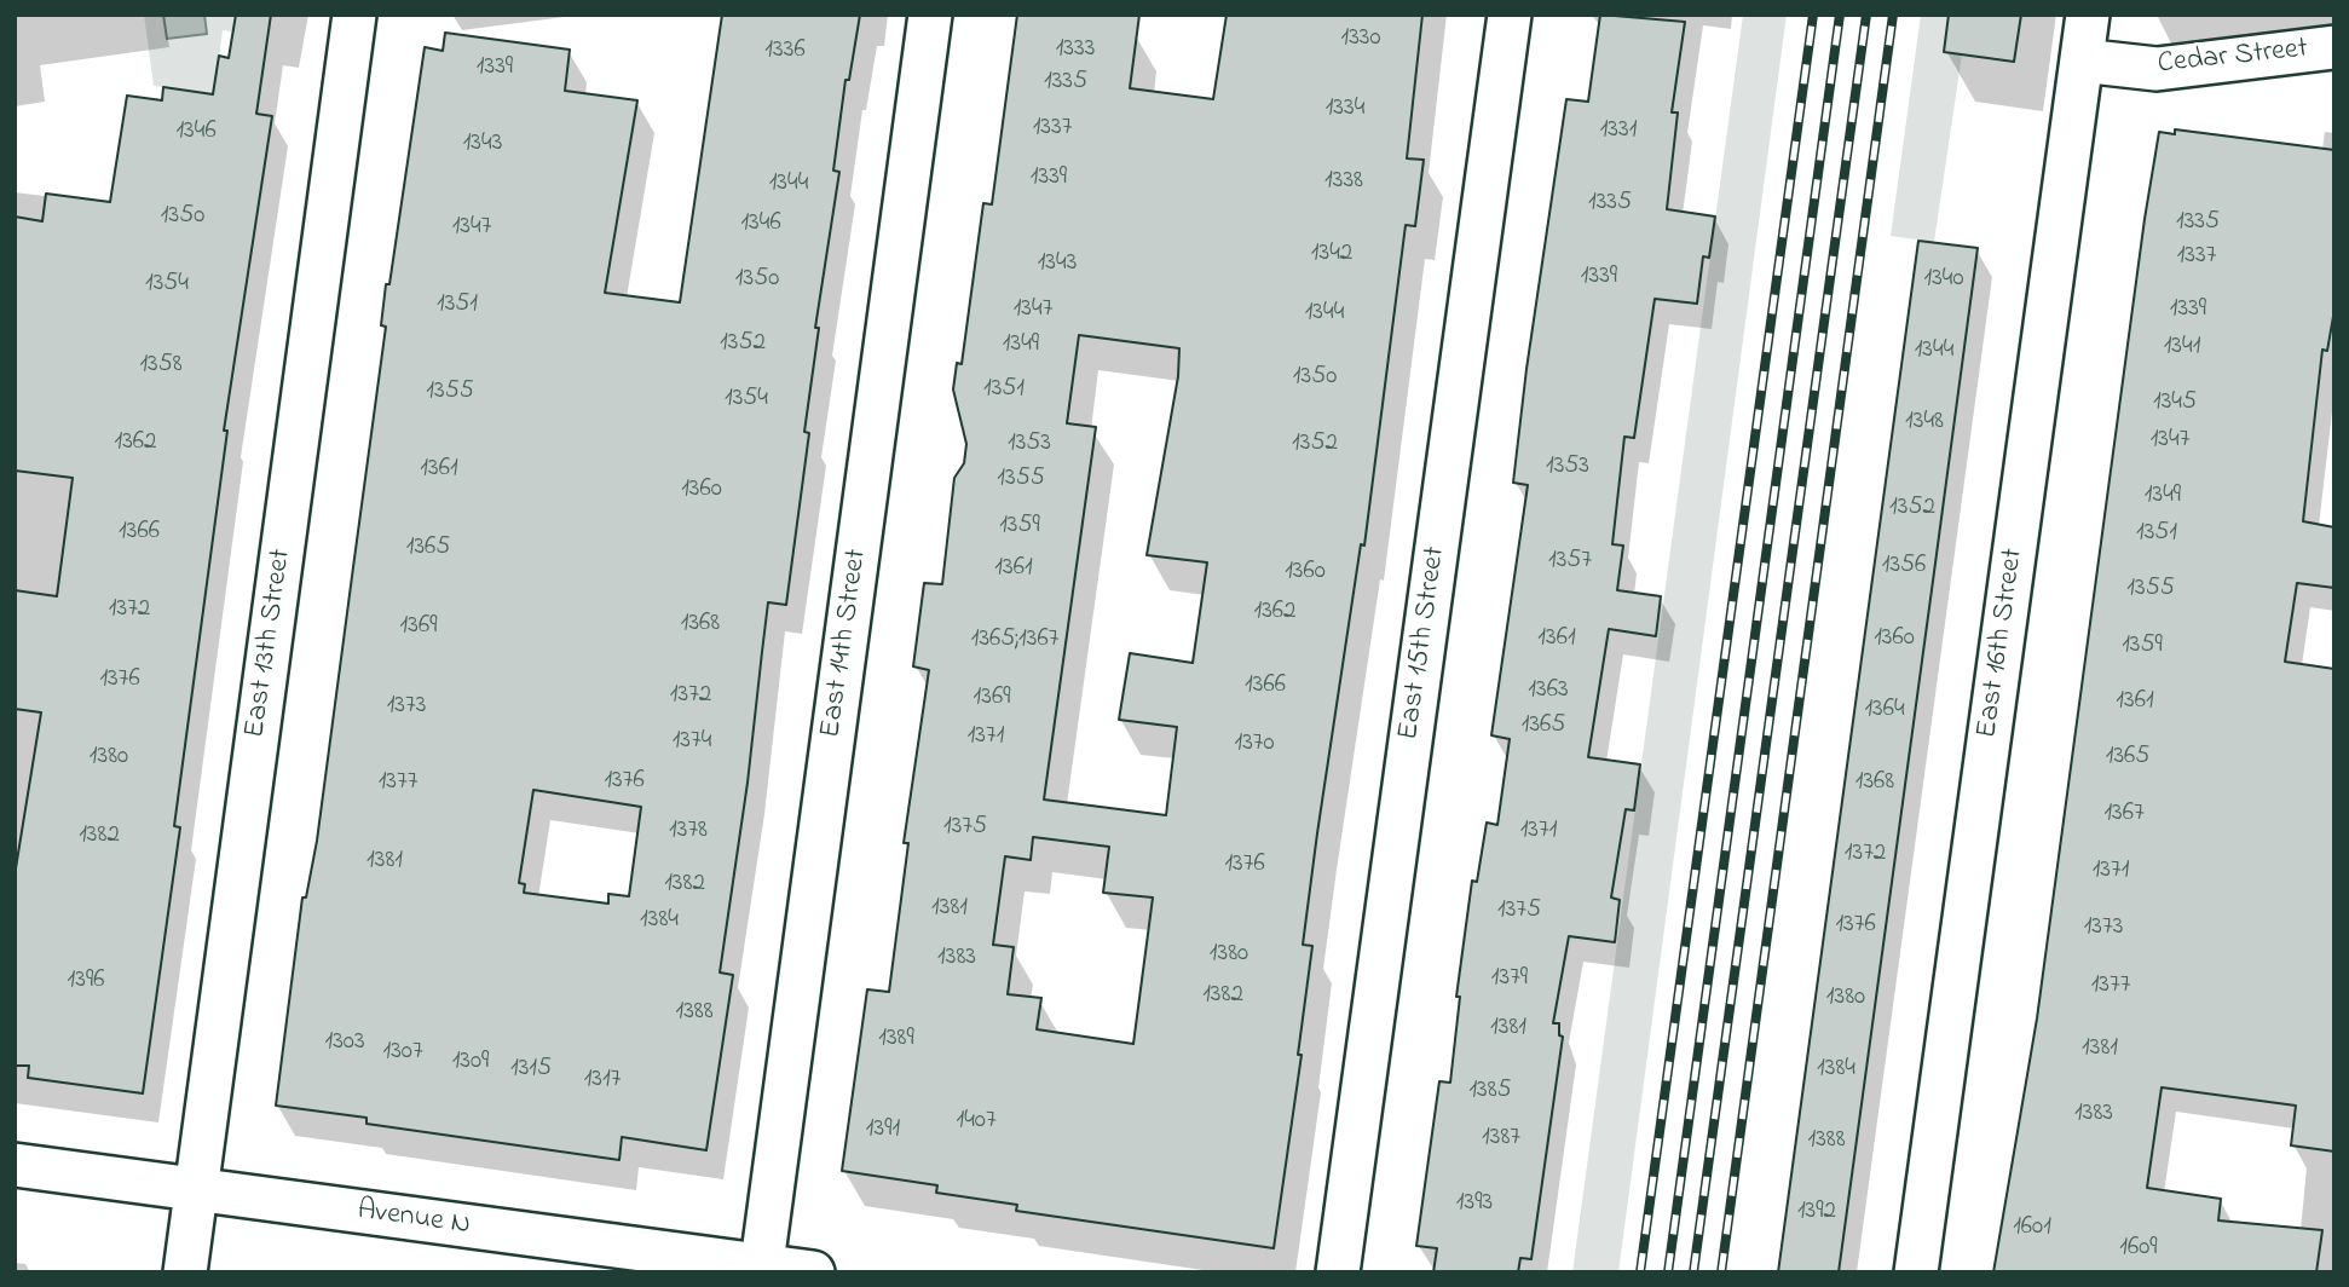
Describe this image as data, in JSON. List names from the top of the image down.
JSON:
{
  "streets": {
    "street": [
      "Cedar Street",
      "East 13th Street",
      "East 14th Street",
      "East 15th Street",
      "East 16th Street",
      "Avenue N"
    ]
  },
  "crossings": [
    ["Cedar Street", "East 16th Street"],
    ["East 13th Street", "Avenue N"],
    ["East 14th Street", "Avenue N"]
  ],
  "house_numbers": [
    "1330",
    "1333",
    "1336",
    "1339",
    "1335",
    "1334",
    "1337",
    "1331",
    "1346",
    "1343",
    "1339",
    "1338",
    "1344",
    "1335",
    "1350",
    "1335",
    "1346",
    "1347",
    "1342",
    "1337",
    "1343",
    "1339",
    "1350",
    "1340",
    "1354",
    "1351",
    "1347",
    "1339",
    "1344",
    "1352",
    "1349",
    "1341",
    "1344",
    "1358",
    "1350",
    "1351",
    "1355",
    "1354",
    "1345",
    "1348",
    "1347",
    "1362",
    "1353",
    "1352",
    "1353",
    "1361",
    "1355",
    "1360",
    "1349",
    "1352",
    "1359",
    "1366",
    "1351",
    "1365",
    "1357",
    "1356",
    "1361",
    "1360",
    "1355",
    "1372",
    "1362",
    "1368",
    "1369",
    "1361",
    "1360",
    "1365;1367",
    "1359",
    "1376",
    "1366",
    "1363",
    "1372",
    "1369",
    "1361",
    "1373",
    "1364",
    "1365",
    "1371",
    "1374",
    "1370",
    "1380",
    "1365",
    "1376",
    "1377",
    "1368",
    "1367",
    "1375",
    "1378",
    "1371",
    "1382",
    "1372",
    "1381",
    "1376",
    "1371",
    "1382",
    "1381",
    "1375",
    "1384",
    "1376",
    "1373",
    "1380",
    "1383",
    "1379",
    "1396",
    "1377",
    "1382",
    "1380",
    "1388",
    "1381",
    "1389",
    "1303",
    "1381",
    "1307",
    "1309",
    "1315",
    "1384",
    "1317",
    "1385",
    "1383",
    "1407",
    "1391",
    "1387",
    "1388",
    "1393",
    "1392",
    "1601",
    "1609"
  ]
}
